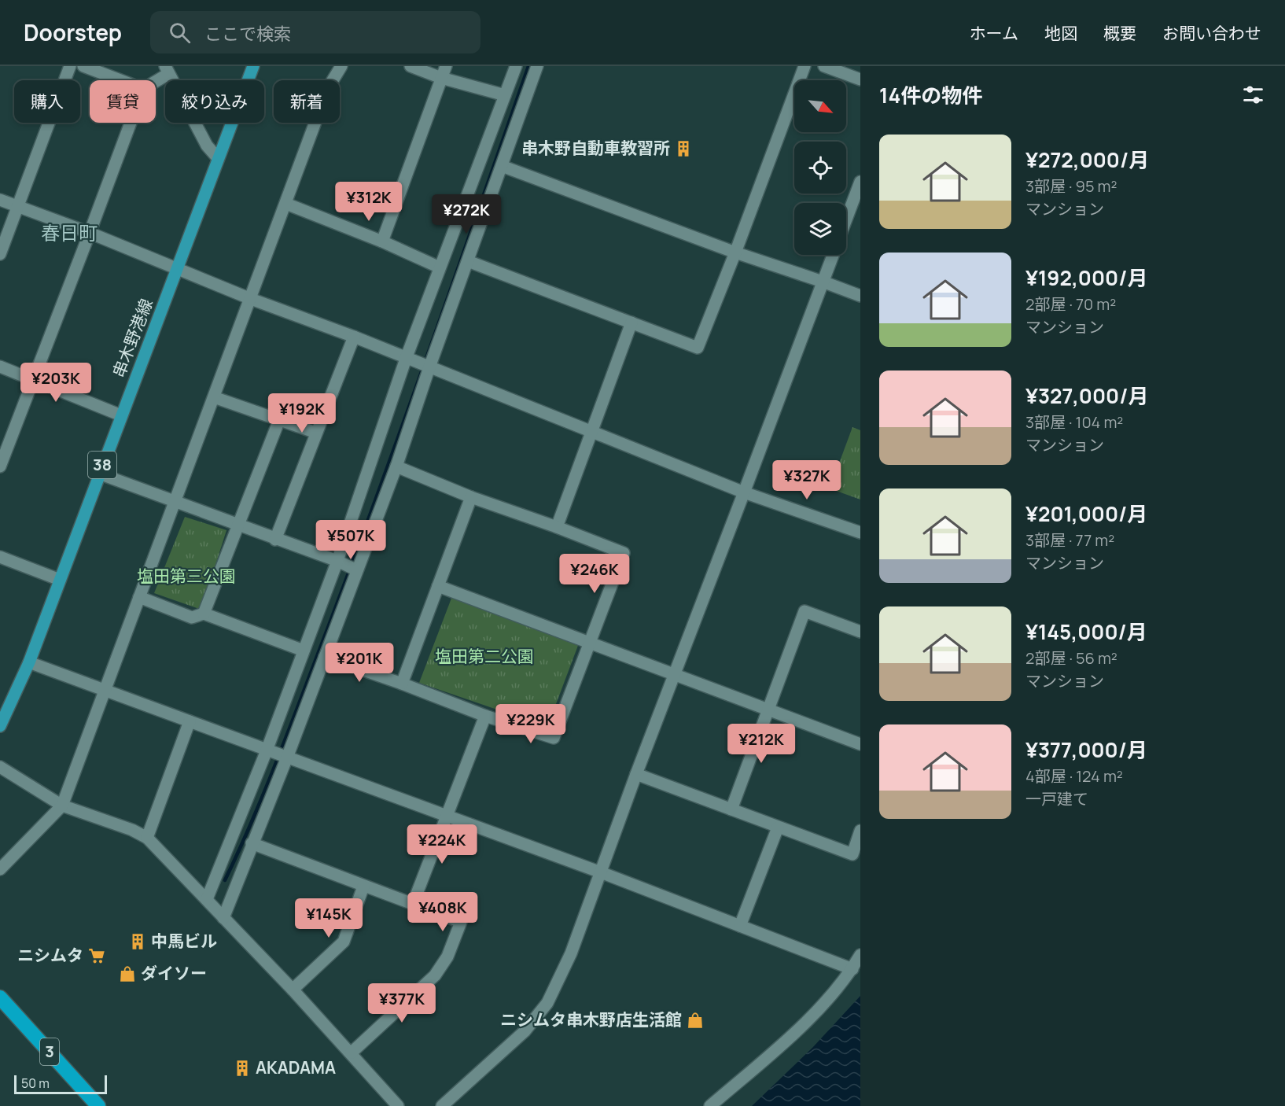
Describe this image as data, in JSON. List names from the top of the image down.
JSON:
{
  "streets": {
    "highway": ["3"],
    "main road": ["串木野港線", "38"]
  },
  "districts": ["春日町"],
  "parks": ["塩田第三公園", "塩田第二公園"],
  "places": {
    "building": ["串木野自動車教習所", "中馬ビル", "AKADAMA"],
    "supermarket": ["ニシムタ"],
    "shop": ["ダイソー", "ニシムタ串木野店生活館"]
  },
  "scale_bar": "50 m",
  "north": "bottom right",
  "page": {
    "header": "Doorstep",
    "search": "ここで検索",
    "nav": [
      "ホーム",
      "地図",
      "概要",
      "お問い合わせ"
    ],
    "heading": "14件の物件",
    "chip": [
      "購入",
      "賃貸",
      "絞り込み",
      "新着"
    ],
    "list": [
      {
        "name": "¥272,000/月",
        "note": "3部屋 · 95 m² · マンション"
      },
      {
        "name": "¥192,000/月",
        "note": "2部屋 · 70 m² · マンション"
      },
      {
        "name": "¥327,000/月",
        "note": "3部屋 · 104 m² · マンション"
      },
      {
        "name": "¥201,000/月",
        "note": "3部屋 · 77 m² · マンション"
      },
      {
        "name": "¥145,000/月",
        "note": "2部屋 · 56 m² · マンション"
      },
      {
        "name": "¥377,000/月",
        "note": "4部屋 · 124 m² · 一戸建て"
      }
    ],
    "price": [
      "¥312K",
      "¥272K",
      "¥203K",
      "¥192K",
      "¥327K",
      "¥507K",
      "¥246K",
      "¥201K",
      "¥229K",
      "¥212K",
      "¥224K",
      "¥408K",
      "¥145K",
      "¥377K"
    ],
    "scale": "50 m"
  }
}
